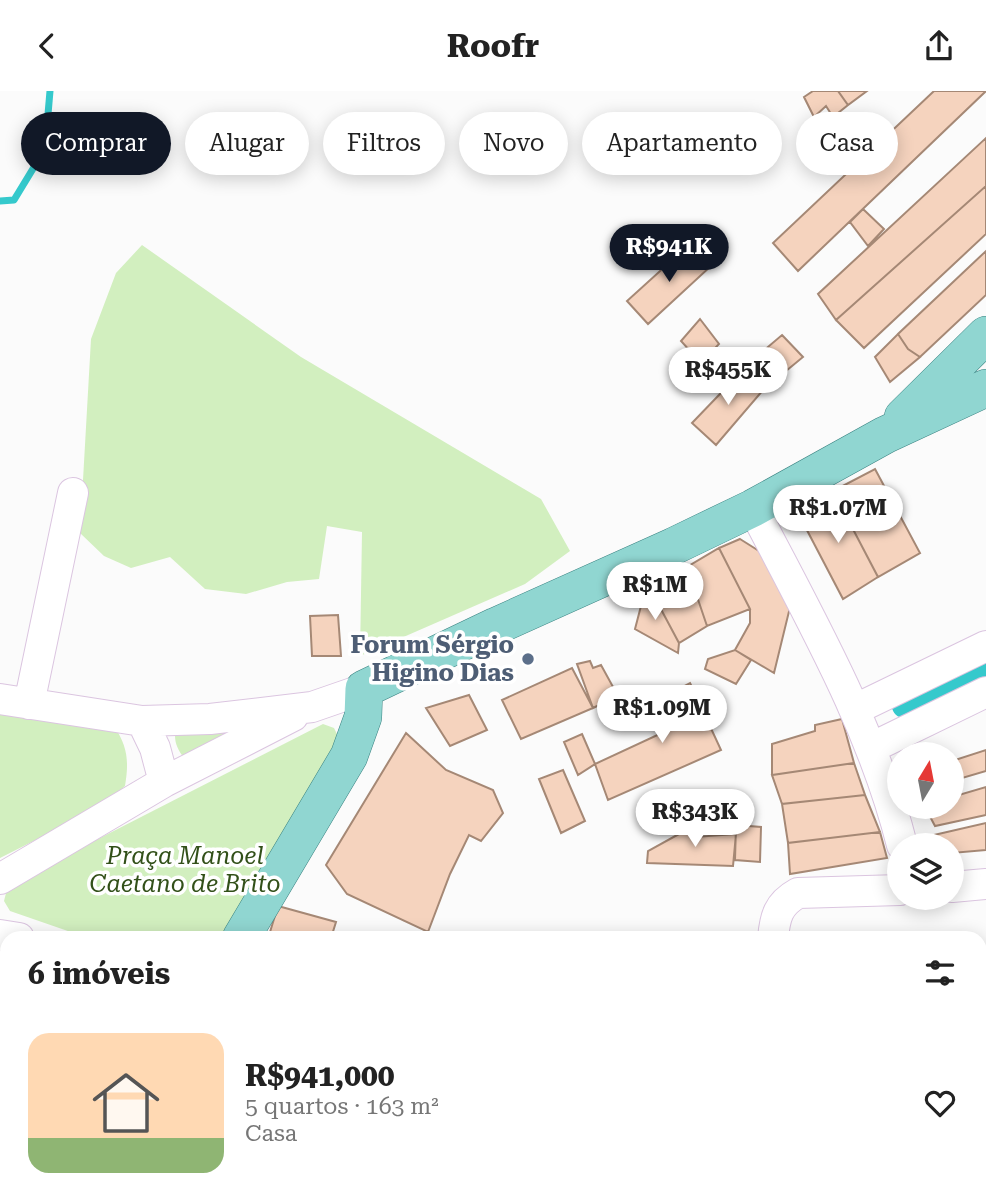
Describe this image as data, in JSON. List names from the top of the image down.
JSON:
{
  "parks": ["Praça Manoel Caetano de Brito"],
  "places": ["Forum Sérgio Higino Dias"],
  "north": "top",
  "page": {
    "header": "Roofr",
    "chip": [
      "Comprar",
      "Alugar",
      "Filtros",
      "Novo",
      "Apartamento",
      "Casa"
    ],
    "price": [
      "R$941K",
      "R$455K",
      "R$1.07M",
      "R$1M",
      "R$1.09M",
      "R$343K"
    ],
    "heading": "6 imóveis",
    "list": [
      {
        "name": "R$941,000",
        "note": "5 quartos · 163 m² · Casa"
      }
    ]
  }
}
